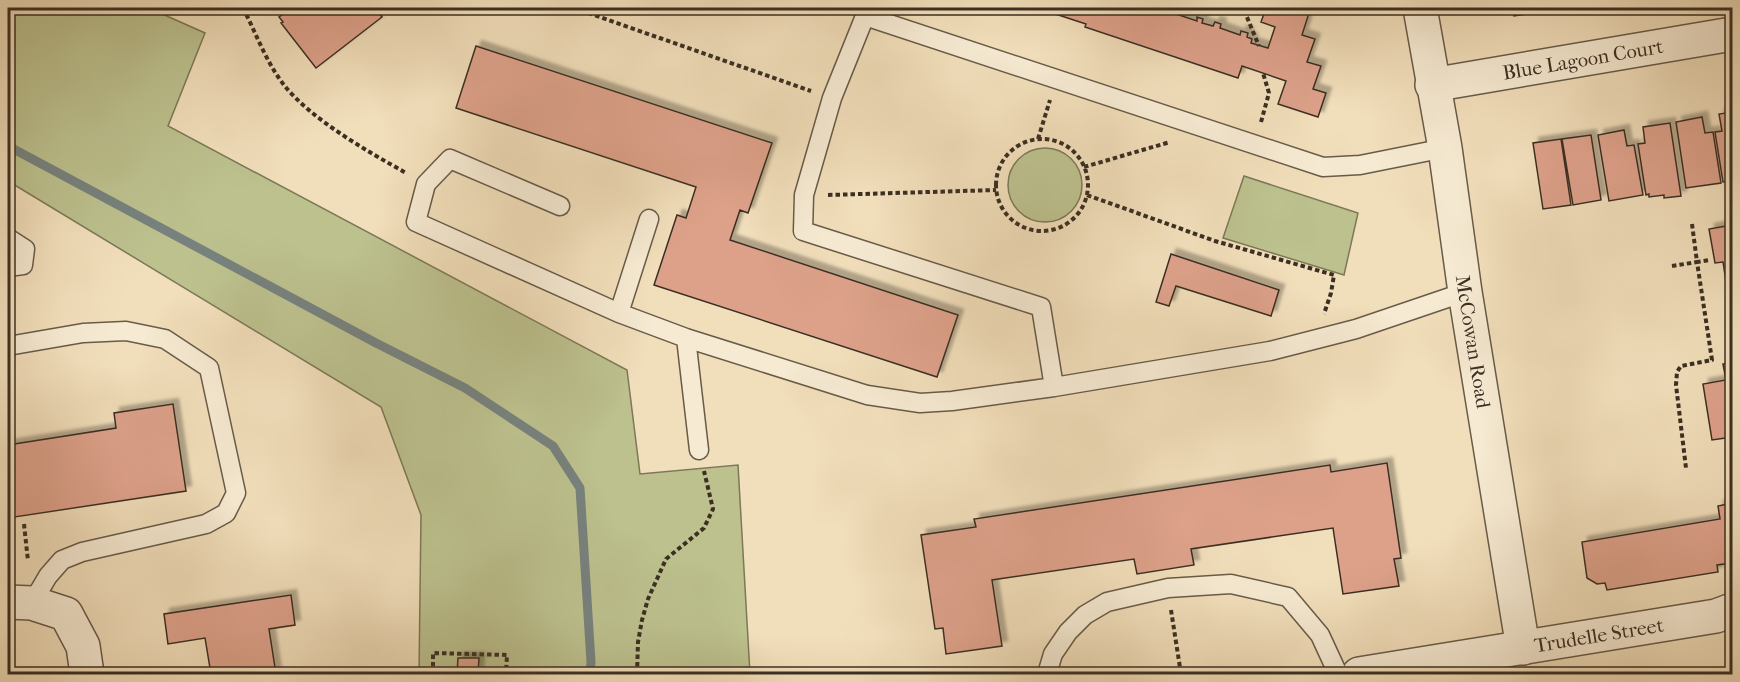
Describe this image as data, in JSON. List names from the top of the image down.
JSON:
{
  "streets": {
    "street": ["Blue Lagoon Court", "McCowan Road", "Trudelle Street"]
  },
  "crossings": [
    ["Blue Lagoon Court", "McCowan Road"],
    ["McCowan Road", "Trudelle Street"]
  ]
}
